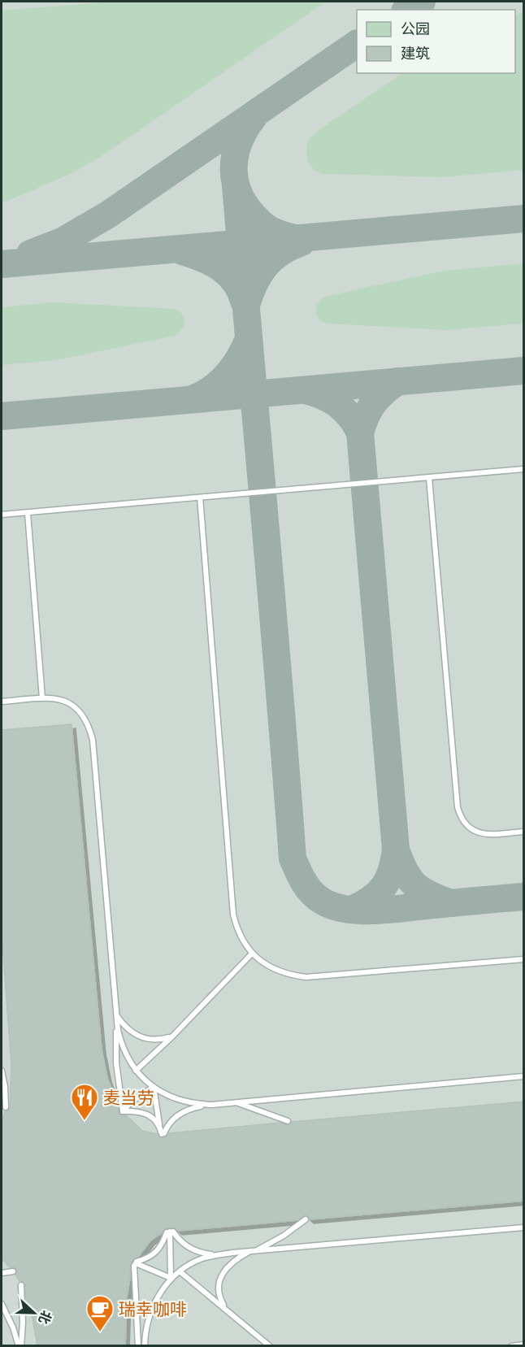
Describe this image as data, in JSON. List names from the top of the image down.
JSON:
{
  "places": {
    "restaurant": ["麦当劳"],
    "cafe": ["瑞幸咖啡"]
  },
  "legend": ["公园", "建筑"],
  "north": "right"
}
